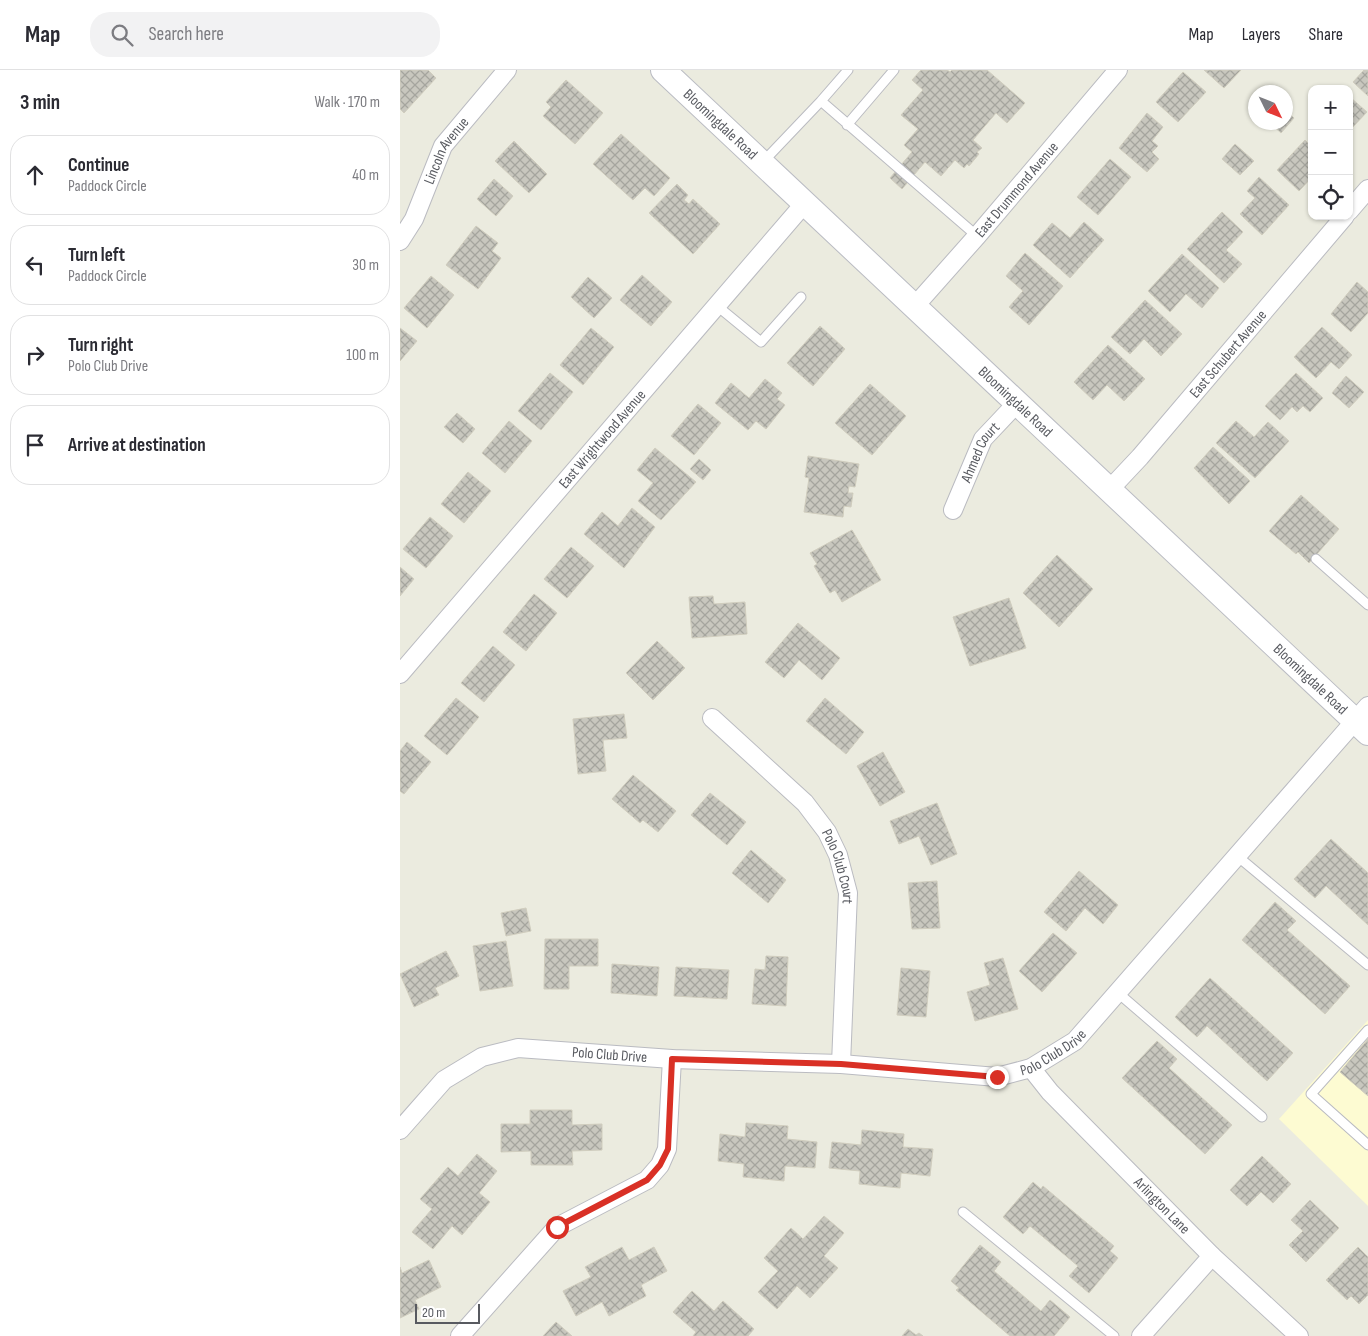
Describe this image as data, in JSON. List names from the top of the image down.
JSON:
{
  "streets": {
    "main road": ["Bloomingdale Road"],
    "street": [
      "Lincoln Avenue",
      "East Drummond Avenue",
      "East Schubert Avenue",
      "East Wrightwood Avenue",
      "Ahmed Court",
      "Polo Club Court",
      "Polo Club Drive",
      "Arlington Lane"
    ]
  },
  "crossings": [
    ["Bloomingdale Road", "East Drummond Avenue"],
    ["Bloomingdale Road", "East Schubert Avenue"],
    ["Bloomingdale Road", "East Wrightwood Avenue"],
    ["Bloomingdale Road", "Ahmed Court"],
    ["Bloomingdale Road", "Polo Club Drive"],
    ["Polo Club Court", "Polo Club Drive"],
    ["Polo Club Drive", "Arlington Lane"]
  ],
  "scale_bar": "20 m",
  "north": "bottom right",
  "page": {
    "header": "Map",
    "search": "Search here",
    "nav": ["Map", "Layers", "Share"],
    "heading": ["3 min", "Walk · 170 m"],
    "map_buttons": ["+", "−"],
    "list": [
      ["Continue", "Paddock Circle", "40 m"],
      ["Turn left", "Paddock Circle", "30 m"],
      ["Turn right", "Polo Club Drive", "100 m"],
      "Arrive at destination"
    ],
    "scale": "20 m"
  }
}
